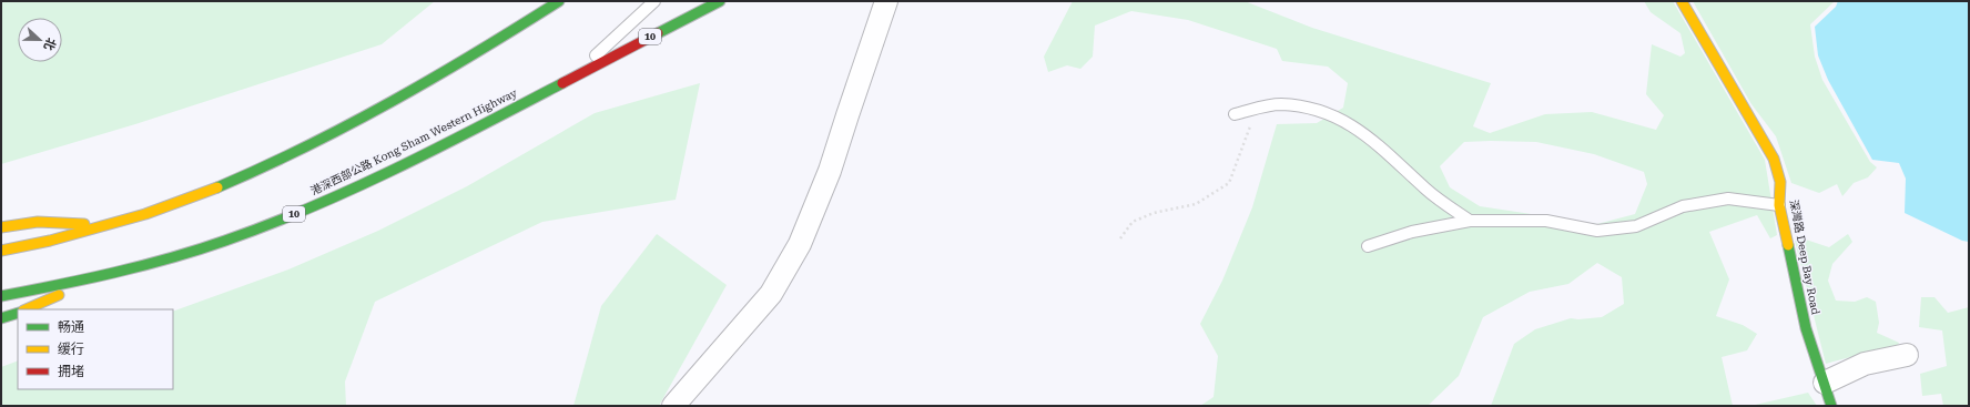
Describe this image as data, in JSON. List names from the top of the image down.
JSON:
{
  "streets": {
    "main road": ["10", "港深西部公路 Kong Sham Western Highway", "深灣路 Deep Bay Road"]
  },
  "legend": ["畅通", "缓行", "拥堵"],
  "north": "right"
}
